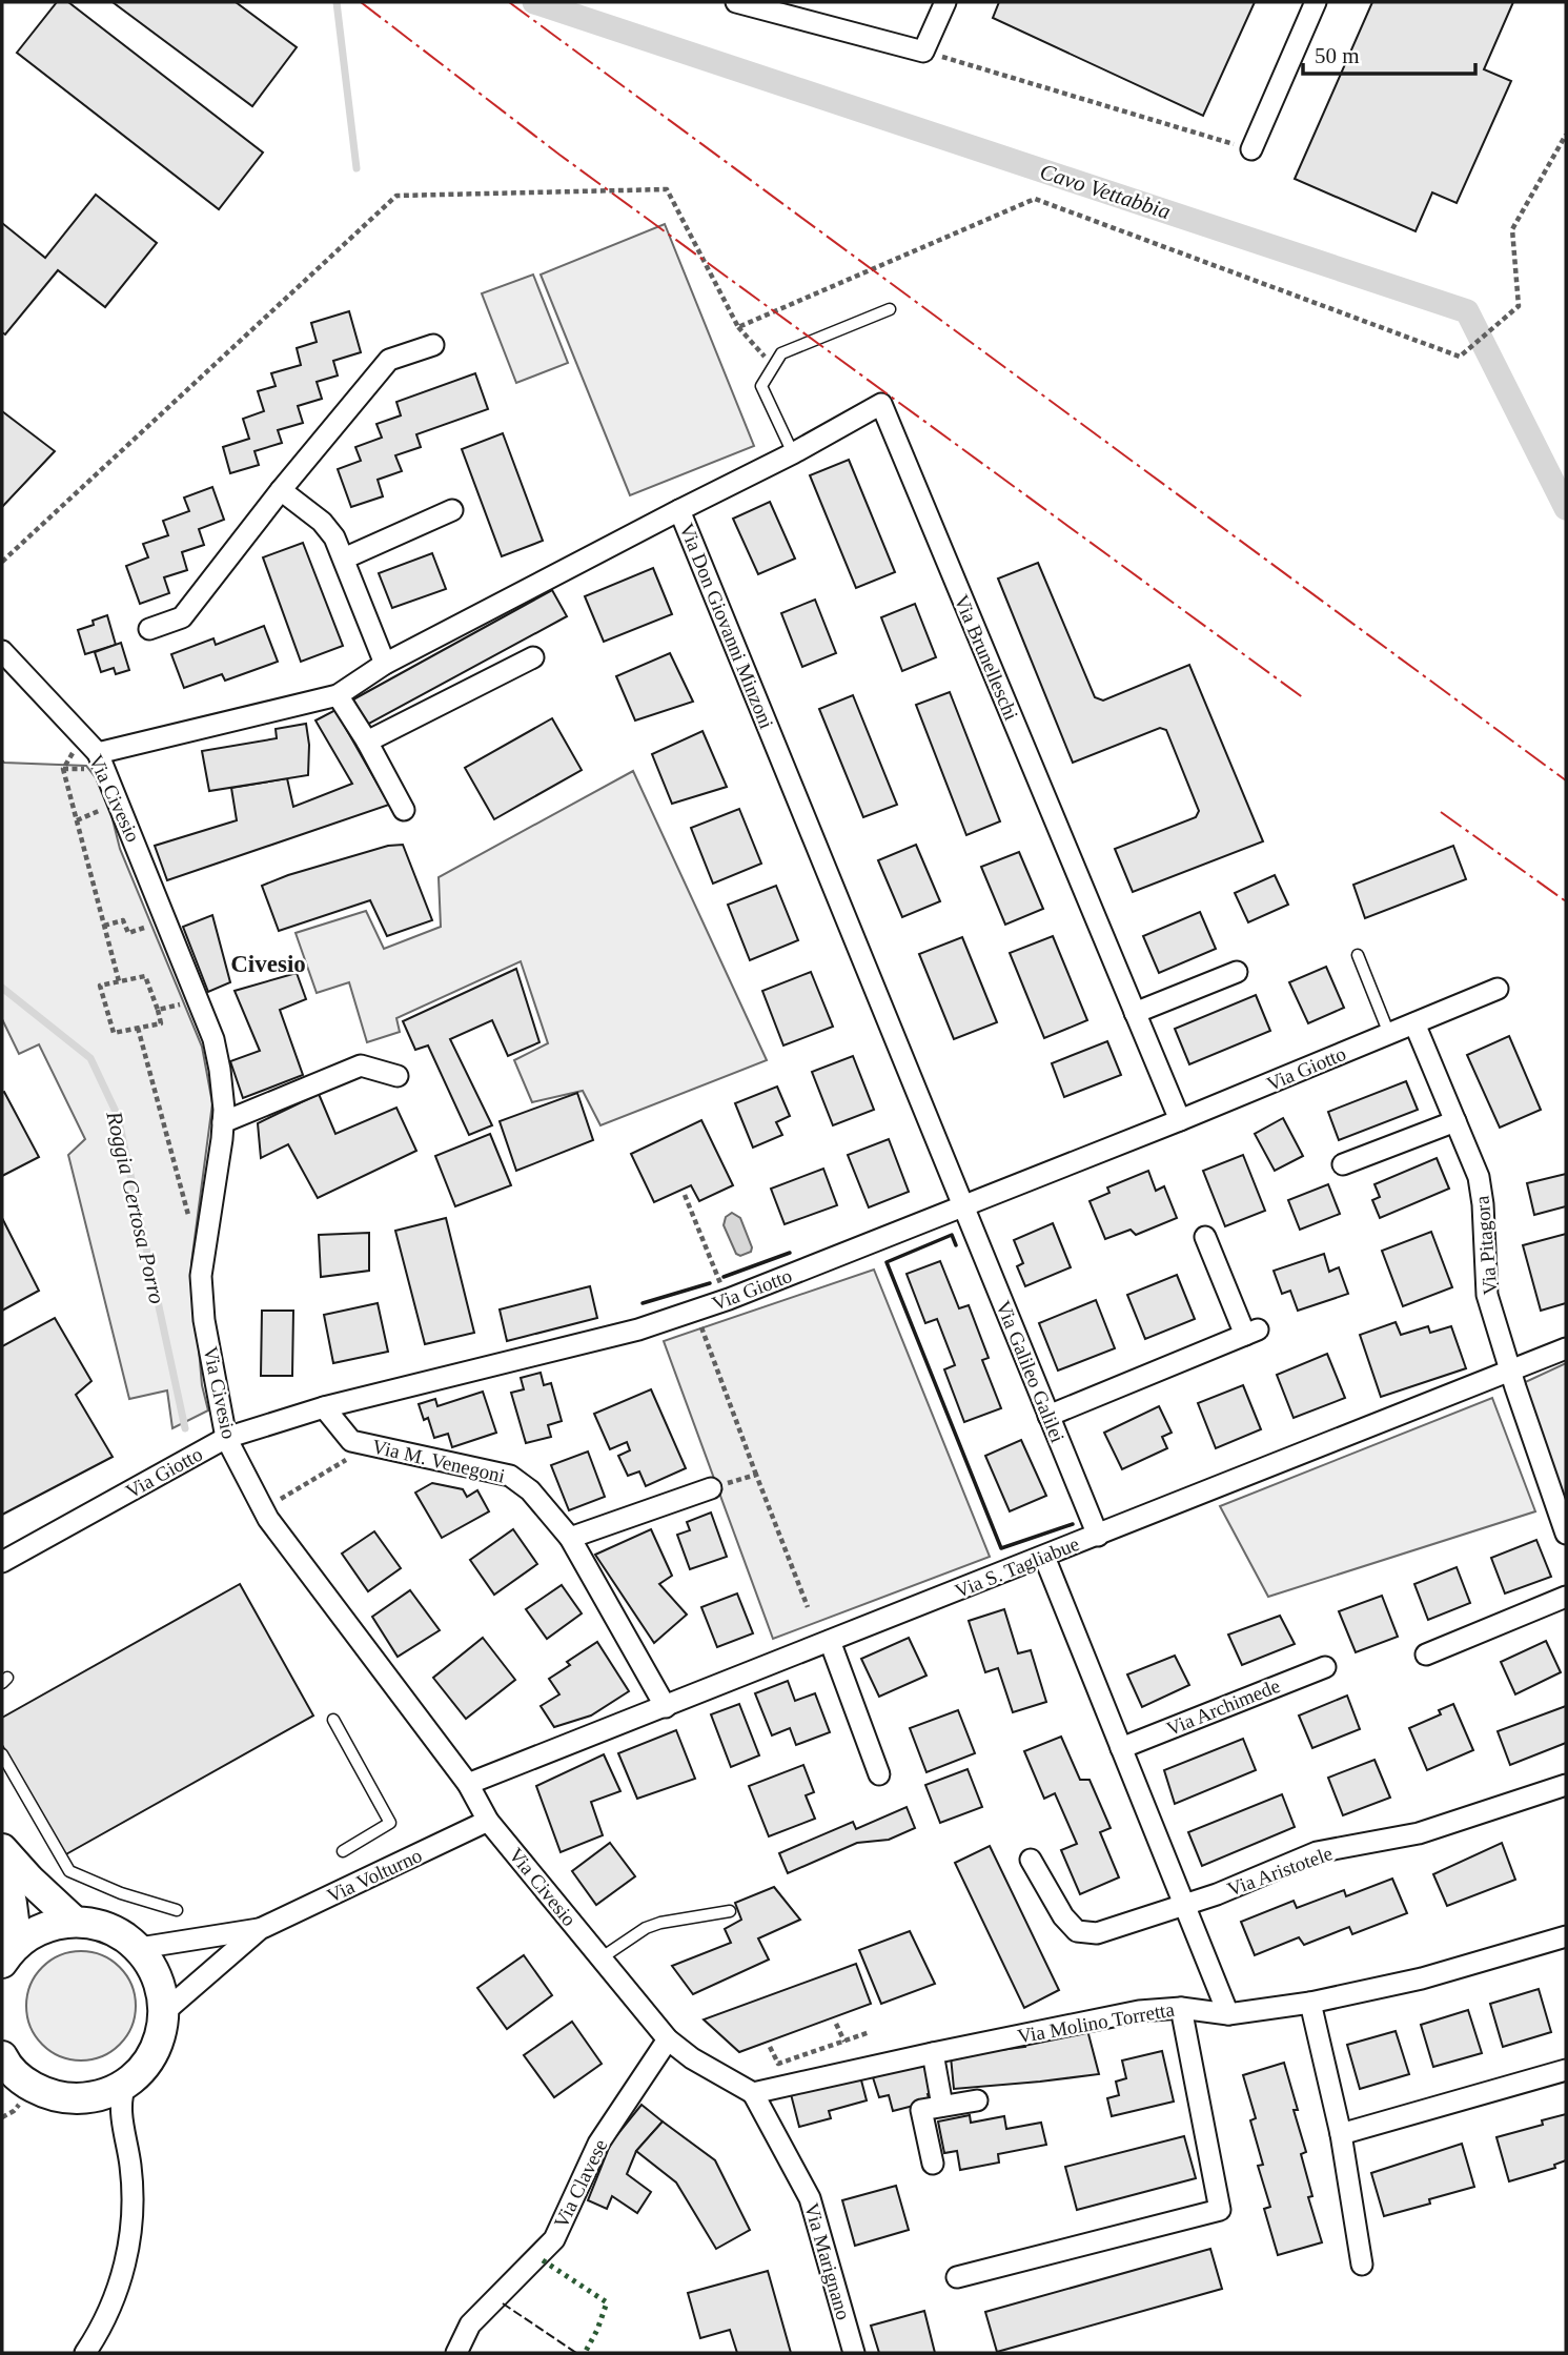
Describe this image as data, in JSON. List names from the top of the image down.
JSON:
{
  "streets": {
    "street": [
      "Via Don Giovanni Minzoni",
      "Via Brunelleschi",
      "Via Civesio",
      "Via Giotto",
      "Via Pitagora",
      "Via Galileo Galilei",
      "Via M. Venegoni",
      "Via S. Tagliabue",
      "Via Archimede",
      "Via Aristotele",
      "Via Volturno",
      "Via Molino Torretta",
      "Via Clavese",
      "Via Marignano"
    ]
  },
  "crossings": [
    ["Via Don Giovanni Minzoni", "Via Brunelleschi"],
    ["Via Don Giovanni Minzoni", "Via Civesio"],
    ["Via Don Giovanni Minzoni", "Via Giotto"],
    ["Via Don Giovanni Minzoni", "Via Galileo Galilei"],
    ["Via Brunelleschi", "Via Giotto"],
    ["Via Civesio", "Via Giotto"],
    ["Via Civesio", "Via S. Tagliabue"],
    ["Via Civesio", "Via Volturno"],
    ["Via Civesio", "Via Molino Torretta"],
    ["Via Civesio", "Via Clavese"],
    ["Via Civesio", "Via Marignano"],
    ["Via Giotto", "Via Pitagora"],
    ["Via Giotto", "Via Galileo Galilei"],
    ["Via Giotto", "Via M. Venegoni"],
    ["Via Pitagora", "Via S. Tagliabue"],
    ["Via Galileo Galilei", "Via S. Tagliabue"],
    ["Via M. Venegoni", "Via S. Tagliabue"],
    ["Via Molino Torretta", "Via Marignano"]
  ],
  "districts": ["Civesio"],
  "water": ["Cavo Vettabbia", "Roggia Certosa Porro"],
  "scale_bar": "50 m"
}
